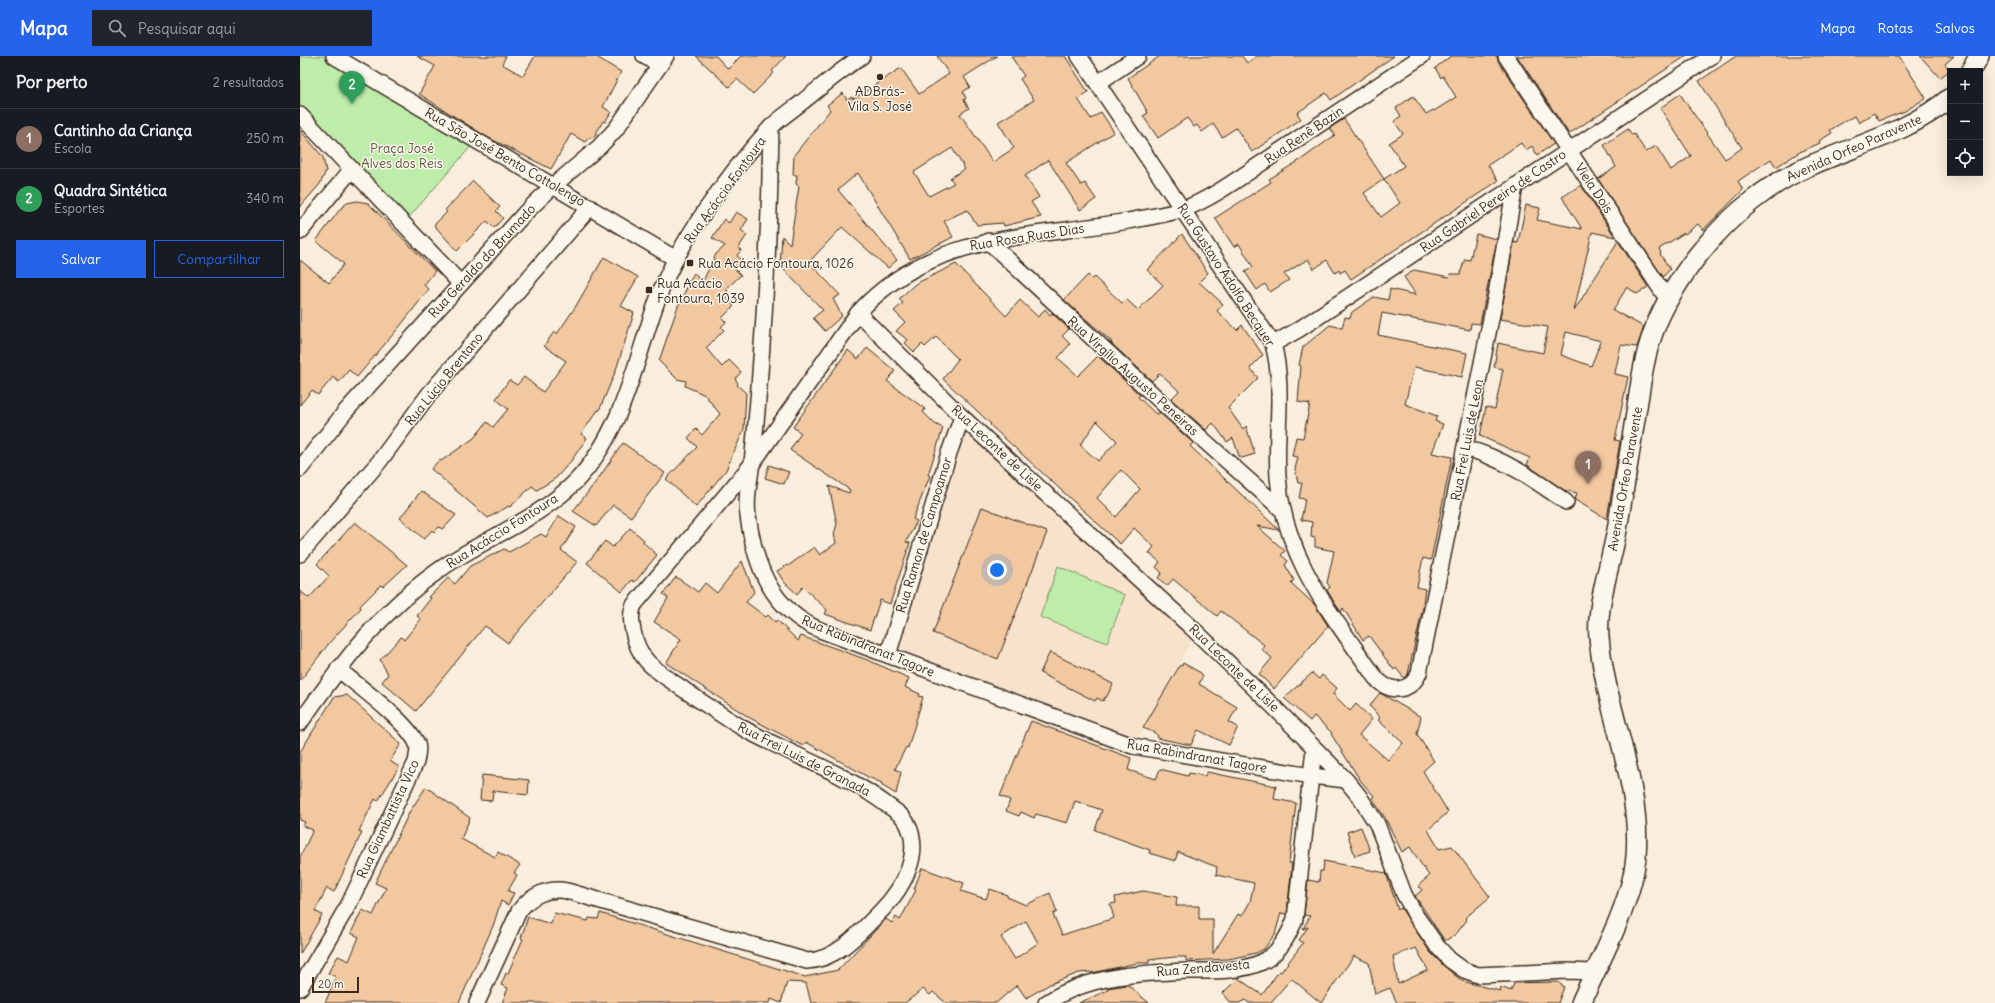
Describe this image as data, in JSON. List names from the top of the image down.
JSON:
{
  "streets": {
    "main road": ["Avenida Orfeo Paravente"],
    "street": [
      "Rua Renê Bazin",
      "Rua São José Bento Cottolengo",
      "Viela Dois",
      "Rua Acáccio Fontoura",
      "Rua Gabriel Pereira de Castro",
      "Rua Rosa Ruas Dias",
      "Rua Geraldo do Brumado",
      "Rua Gustavo Adolfo Becquer",
      "Rua Virgílio Augusto Peneiras",
      "Rua Lúcio Brentano",
      "Rua Frei Luis de Leon",
      "Rua Leconte de Lisle",
      "Rua Ramon de Campoamor",
      "Rua Rabindranat Tagore",
      "Rua Frei Luis de Granada",
      "Rua Giambattista Vico",
      "Rua Zendavesta"
    ]
  },
  "crossings": [
    ["Rua Renê Bazin", "Rua Rosa Ruas Dias"],
    ["Rua Renê Bazin", "Rua Gustavo Adolfo Becquer"],
    ["Avenida Orfeo Paravente", "Viela Dois"],
    ["Avenida Orfeo Paravente", "Rua Leconte de Lisle"],
    ["Rua São José Bento Cottolengo", "Rua Acáccio Fontoura"],
    ["Rua São José Bento Cottolengo", "Rua Geraldo do Brumado"],
    ["Rua São José Bento Cottolengo", "Rua Lúcio Brentano"],
    ["Viela Dois", "Rua Gabriel Pereira de Castro"],
    ["Rua Acáccio Fontoura", "Rua Rabindranat Tagore"],
    ["Rua Acáccio Fontoura", "Rua Giambattista Vico"],
    ["Rua Gabriel Pereira de Castro", "Rua Gustavo Adolfo Becquer"],
    ["Rua Gabriel Pereira de Castro", "Rua Frei Luis de Leon"],
    ["Rua Rosa Ruas Dias", "Rua Gustavo Adolfo Becquer"],
    ["Rua Rosa Ruas Dias", "Rua Virgílio Augusto Peneiras"],
    ["Rua Rosa Ruas Dias", "Rua Leconte de Lisle"],
    ["Rua Rosa Ruas Dias", "Rua Rabindranat Tagore"],
    ["Rua Rosa Ruas Dias", "Rua Frei Luis de Granada"],
    ["Rua Gustavo Adolfo Becquer", "Rua Virgílio Augusto Peneiras"],
    ["Rua Gustavo Adolfo Becquer", "Rua Frei Luis de Leon"],
    ["Rua Leconte de Lisle", "Rua Ramon de Campoamor"],
    ["Rua Leconte de Lisle", "Rua Zendavesta"],
    ["Rua Ramon de Campoamor", "Rua Rabindranat Tagore"],
    ["Rua Rabindranat Tagore", "Rua Frei Luis de Granada"],
    ["Rua Rabindranat Tagore", "Rua Zendavesta"]
  ],
  "parks": ["Praça José Alves dos Reis"],
  "places": {
    "other": ["ADBrás- Vila S. José"],
    "transit": ["Rua Acácio Fontoura, 1026", "Rua Acácio Fontoura, 1039"]
  },
  "scale_bar": "20 m",
  "page": {
    "header": "Mapa",
    "search": "Pesquisar aqui",
    "nav": ["Mapa", "Rotas", "Salvos"],
    "heading": ["Por perto", "2 resultados"],
    "map_buttons": ["+", "−"],
    "pins": ["2", "1"],
    "list": [
      {
        "mark": "1",
        "name": "Cantinho da Criança",
        "note": "Escola",
        "value": "250 m"
      },
      {
        "mark": "2",
        "name": "Quadra Sintética",
        "note": "Esportes",
        "value": "340 m"
      }
    ],
    "buttons": ["Salvar", "Compartilhar"],
    "scale": "20 m"
  }
}
